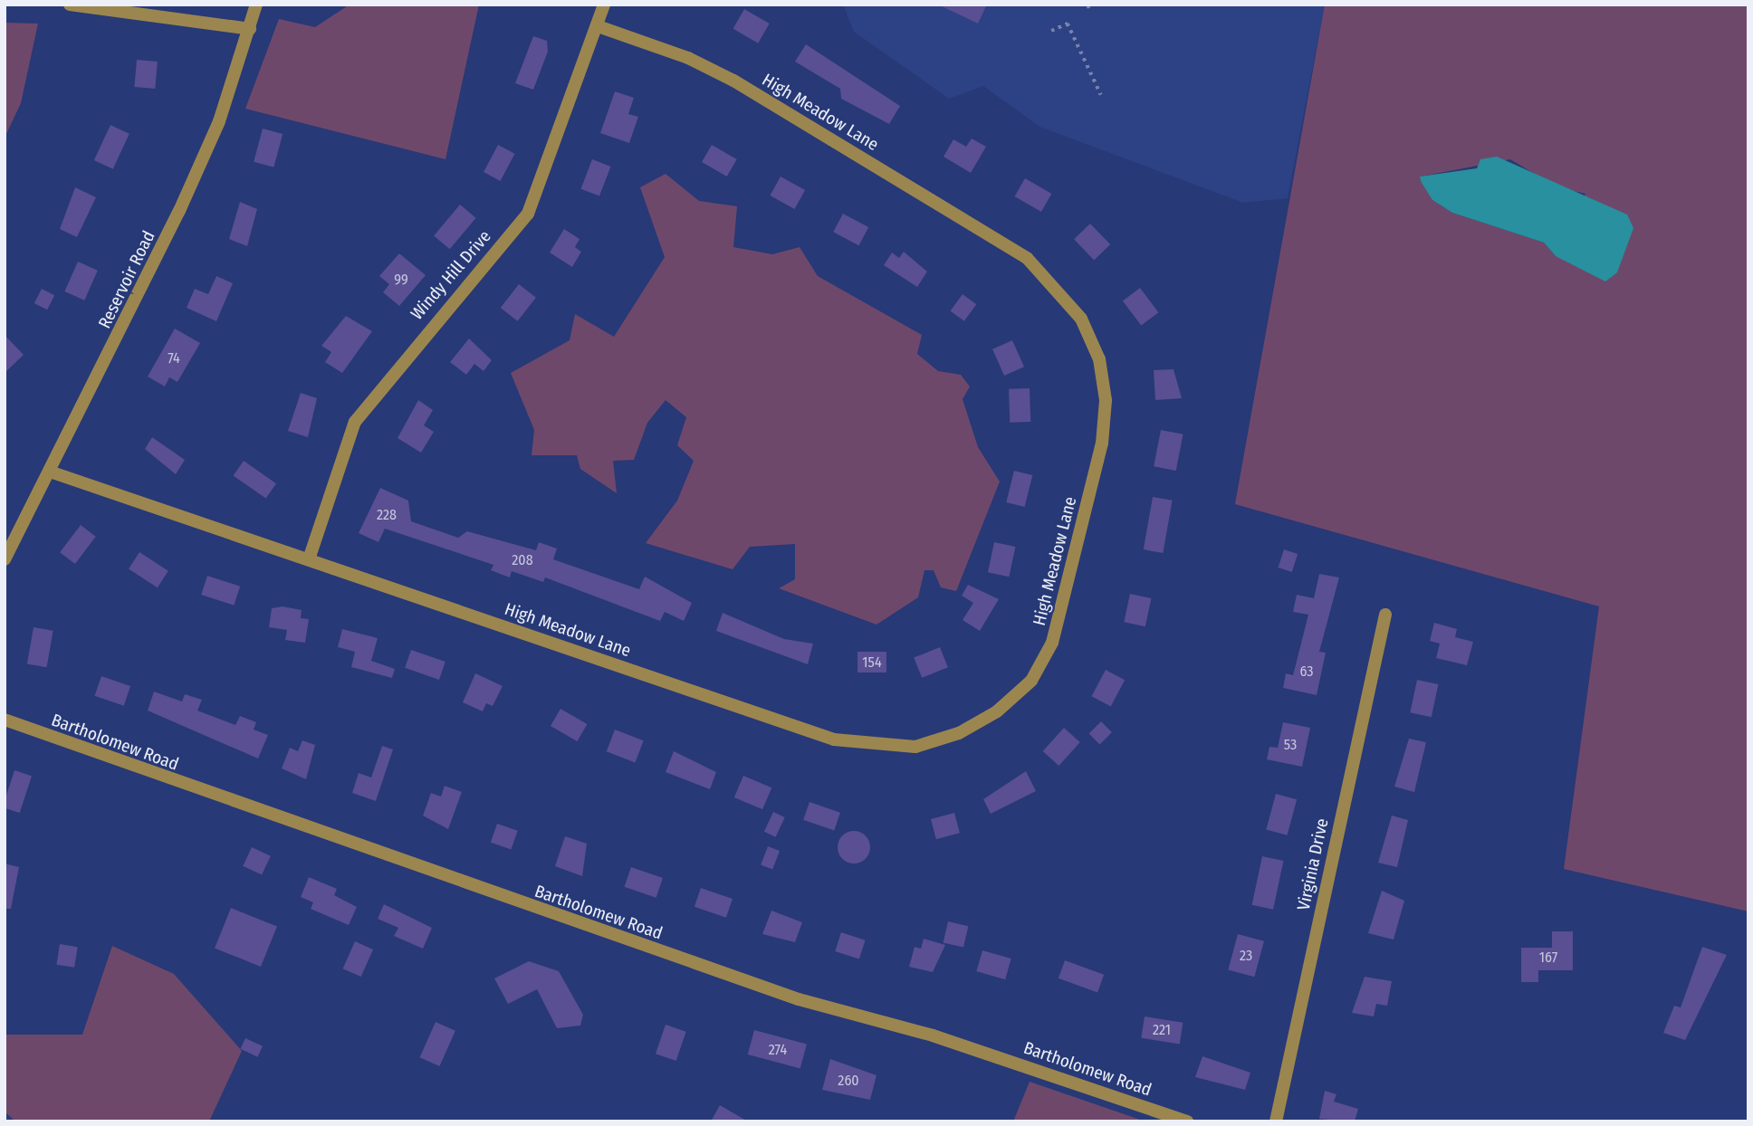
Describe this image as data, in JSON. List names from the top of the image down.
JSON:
{
  "streets": {
    "street": [
      "High Meadow Lane",
      "Windy Hill Drive",
      "Reservoir Road",
      "Bartholomew Road",
      "Virginia Drive"
    ]
  },
  "crossings": [
    ["High Meadow Lane", "Windy Hill Drive"],
    ["High Meadow Lane", "Reservoir Road"]
  ],
  "house_numbers": [
    "99",
    "74",
    "228",
    "208",
    "154",
    "63",
    "53",
    "23",
    "167",
    "221",
    "274",
    "260"
  ]
}
